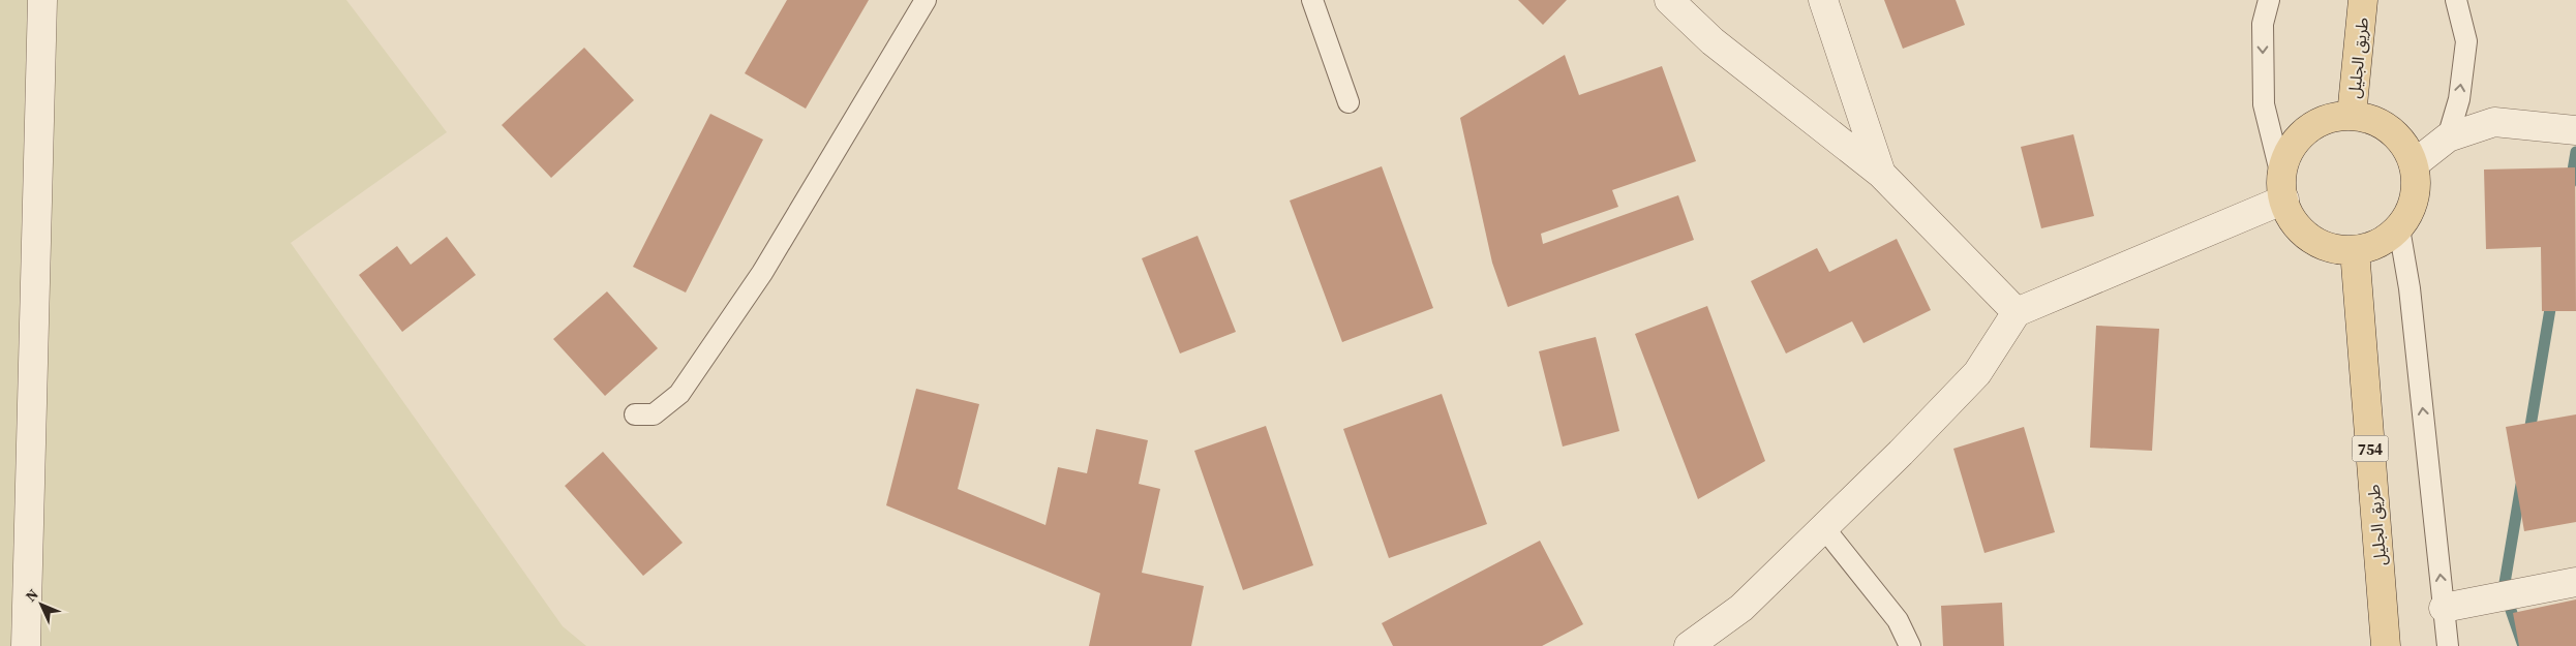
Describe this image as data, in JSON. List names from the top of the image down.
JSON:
{
  "streets": {
    "main road": ["طريق الجليل", "754"]
  },
  "north": "top left"
}
